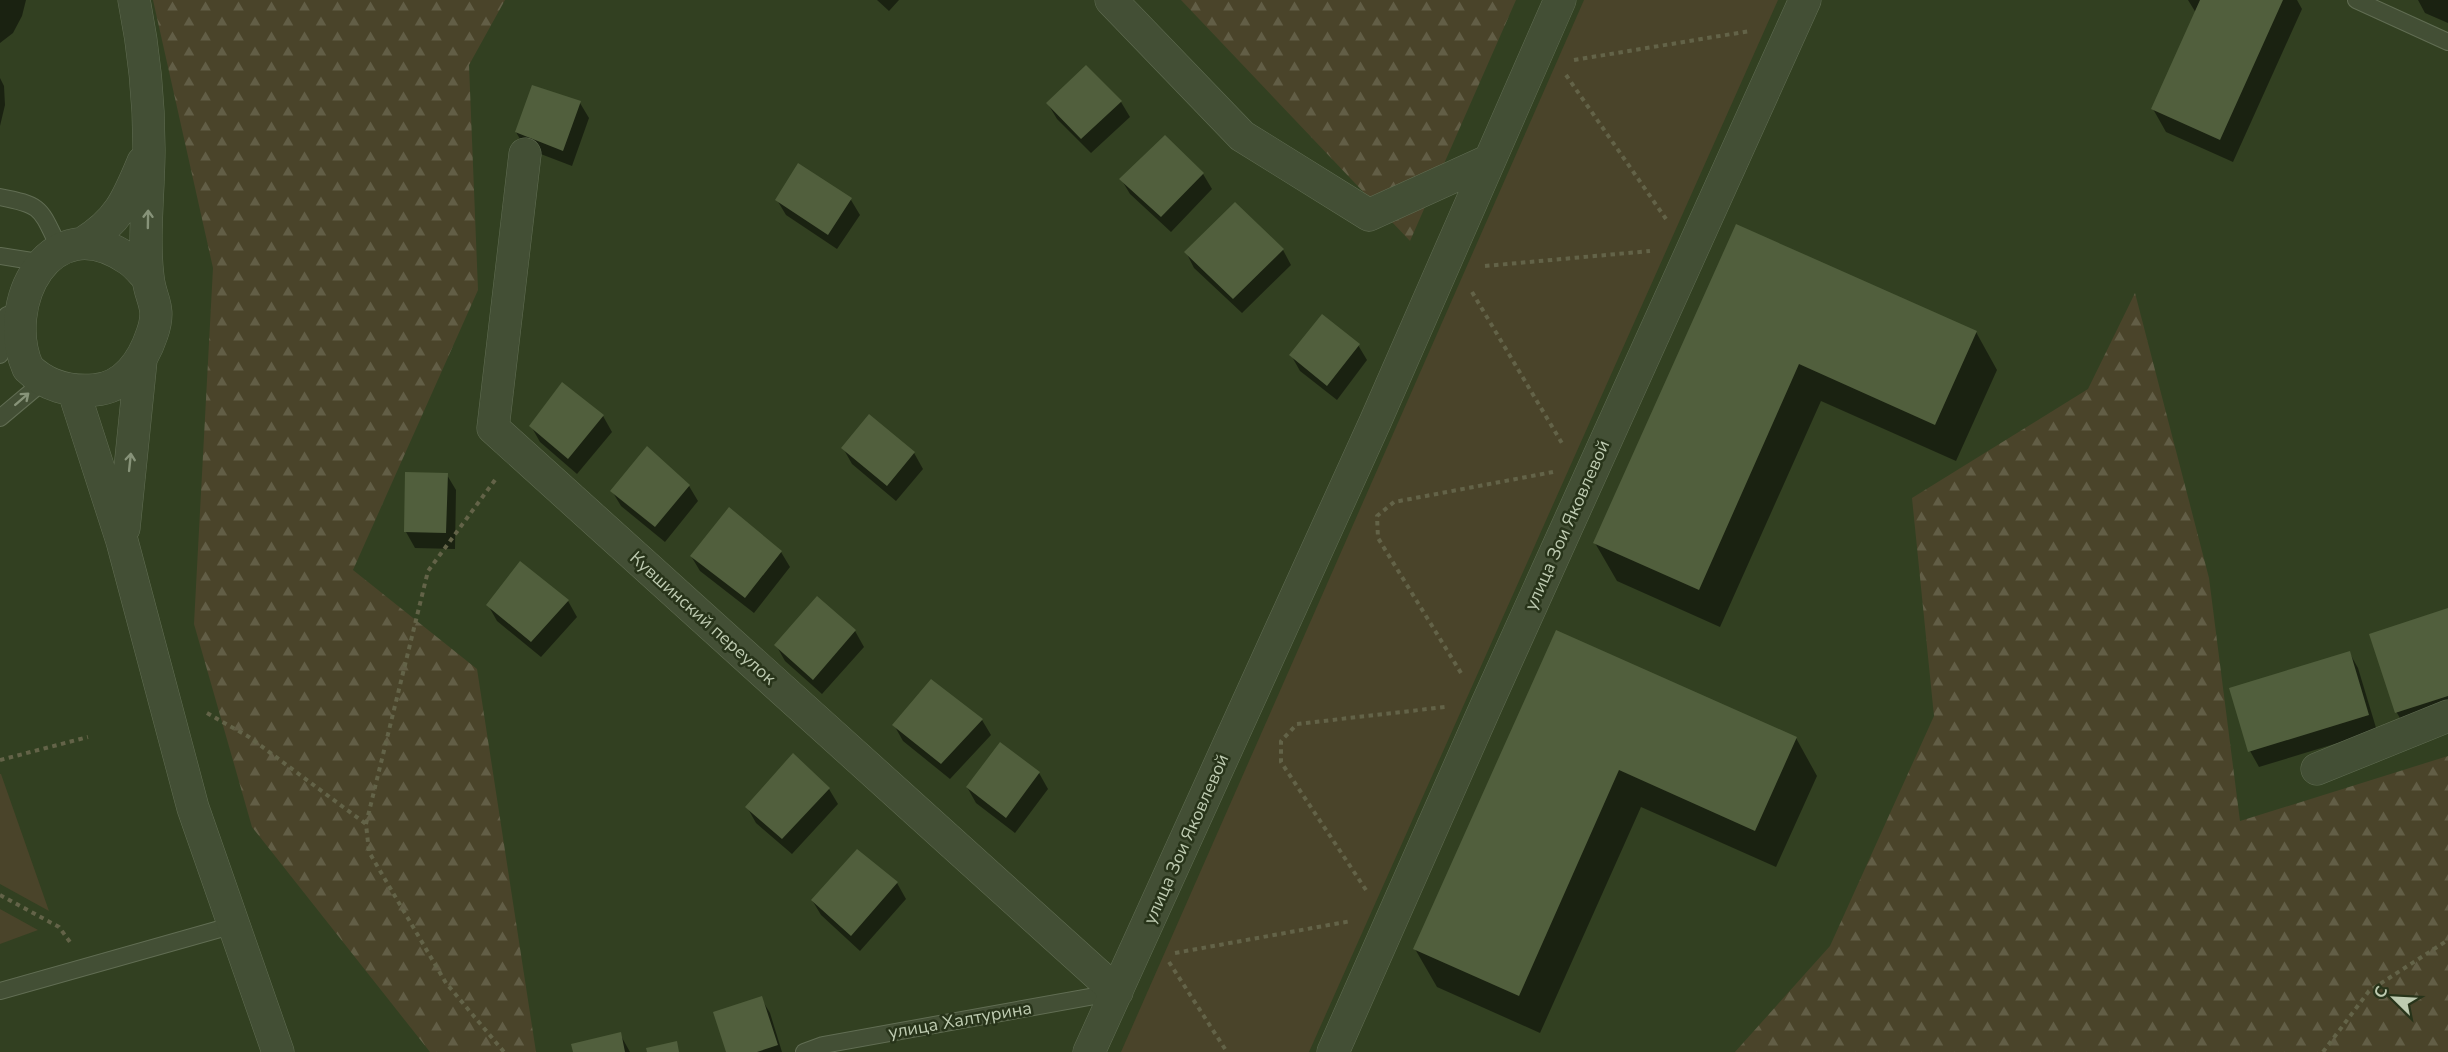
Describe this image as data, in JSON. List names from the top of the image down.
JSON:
{
  "streets": {
    "street": ["улица Зои Яковлевой", "Кувшинский переулок"],
    "lane": ["улица Халтурина"]
  },
  "crossings": [
    ["улица Зои Яковлевой", "Кувшинский переулок"],
    ["улица Зои Яковлевой", "улица Халтурина"],
    ["Кувшинский переулок", "улица Халтурина"]
  ],
  "north": "top left"
}
